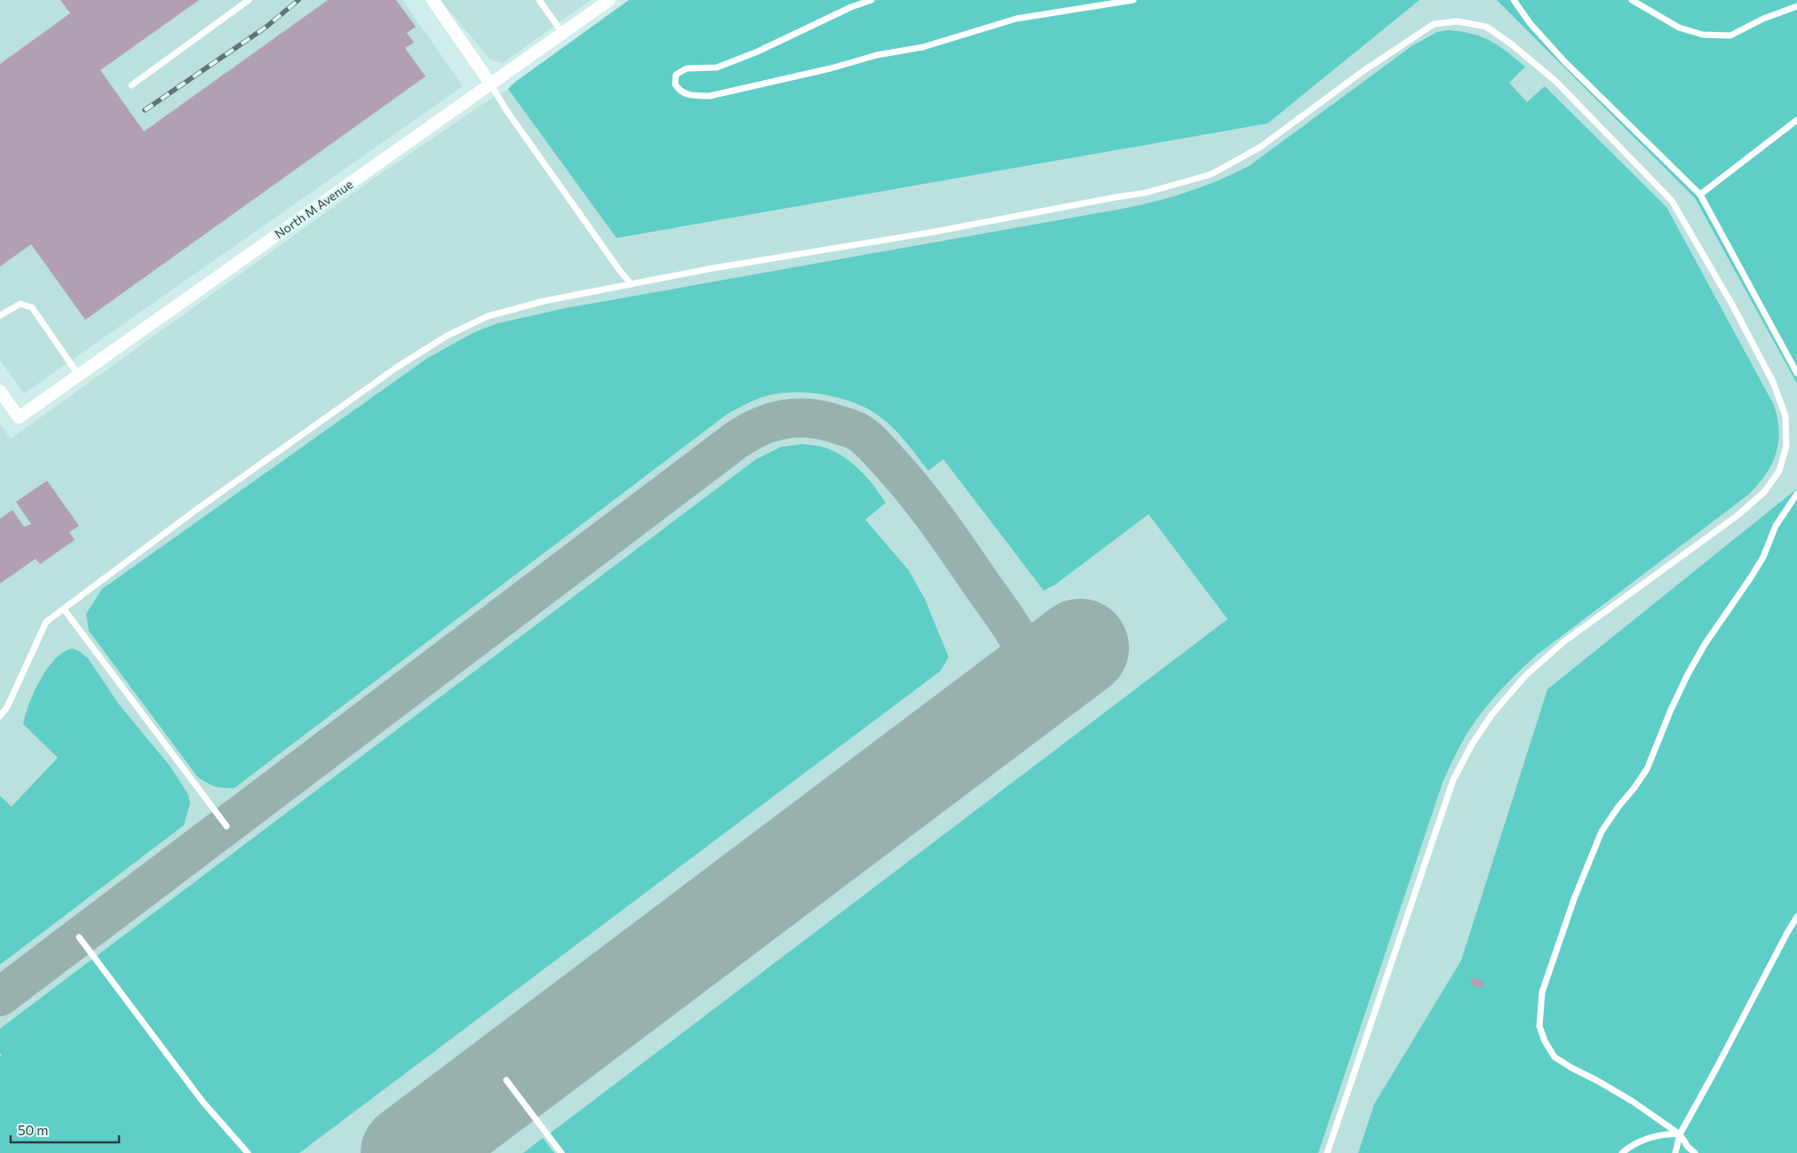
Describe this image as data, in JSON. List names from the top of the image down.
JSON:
{
  "streets": {
    "street": ["North M Avenue"]
  },
  "scale_bar": "50 m"
}
